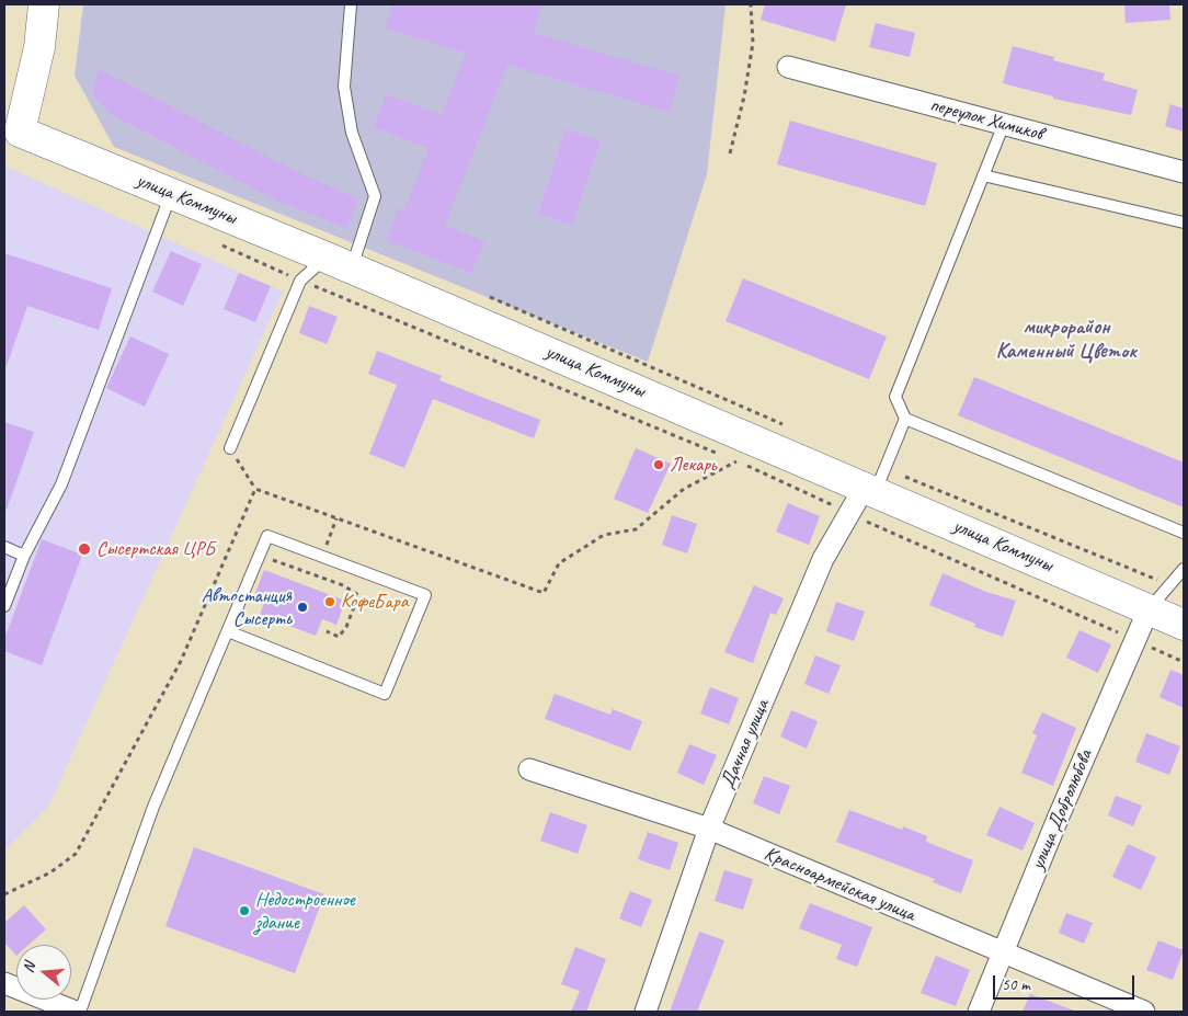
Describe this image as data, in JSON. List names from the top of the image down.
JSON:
{
  "streets": {
    "street": [
      "переулок Химиков",
      "улица Коммуны",
      "Дачная улица",
      "улица Добролюбова",
      "Красноармейская улица"
    ]
  },
  "crossings": [
    ["улица Коммуны", "Дачная улица"],
    ["улица Коммуны", "улица Добролюбова"],
    ["Дачная улица", "Красноармейская улица"],
    ["улица Добролюбова", "Красноармейская улица"]
  ],
  "districts": ["микрорайон Каменный Цветок"],
  "places": [
    "Лекарь",
    "Сысертская ЦРБ",
    "КофеБара",
    "Автостанция Сысерть",
    "Недостроенное здание"
  ],
  "scale_bar": "50 m",
  "north": "left"
}
